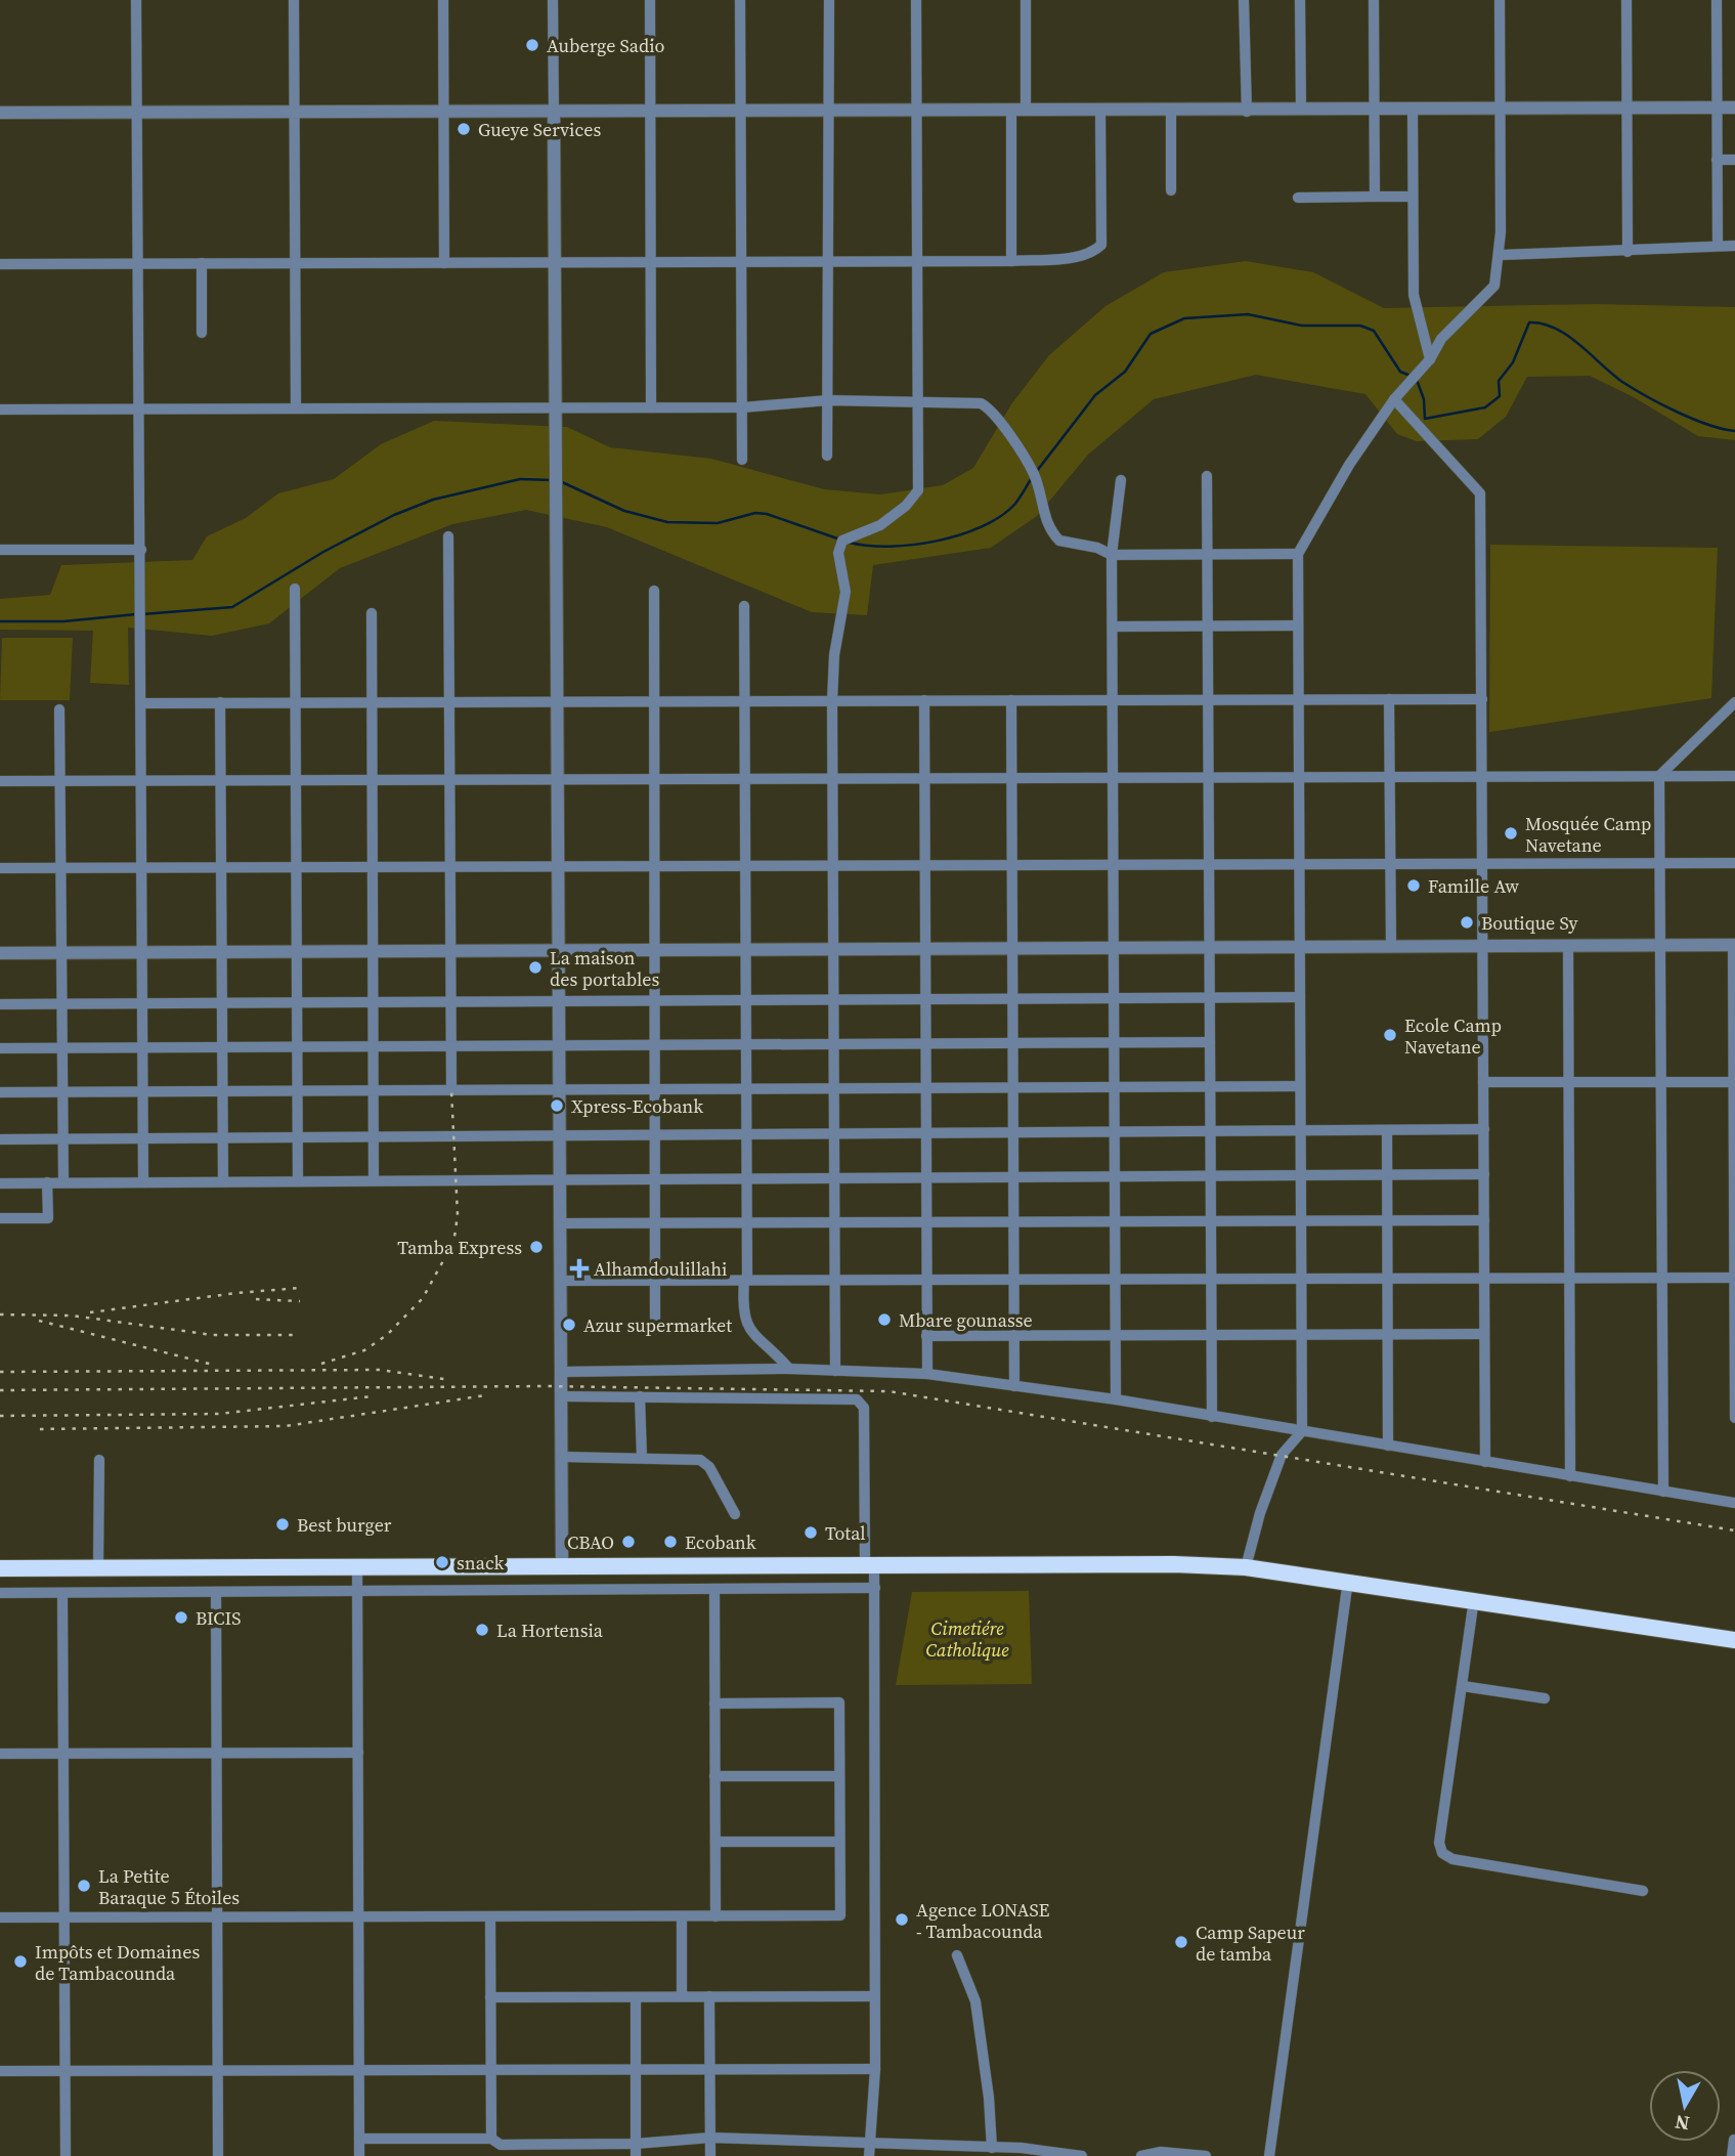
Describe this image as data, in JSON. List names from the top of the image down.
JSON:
{
  "parks": ["Cimetiére Catholique"],
  "places": {
    "other": [
      "Auberge Sadio",
      "Gueye Services",
      "Mosquée Camp Navetane",
      "Famille Aw",
      "Boutique Sy",
      "La maison des portables",
      "Ecole Camp Navetane",
      "Xpress-Ecobank",
      "Tamba Express",
      "Mbare gounasse",
      "Azur supermarket",
      "Best burger",
      "Total",
      "CBAO",
      "Ecobank",
      "snack",
      "BICIS",
      "La Hortensia",
      "La Petite Baraque 5 Étoiles",
      "Agence LONASE - Tambacounda",
      "Camp Sapeur de tamba",
      "Impôts et Domaines de Tambacounda"
    ],
    "health": ["Alhamdoulillahi"]
  },
  "north": "bottom"
}
